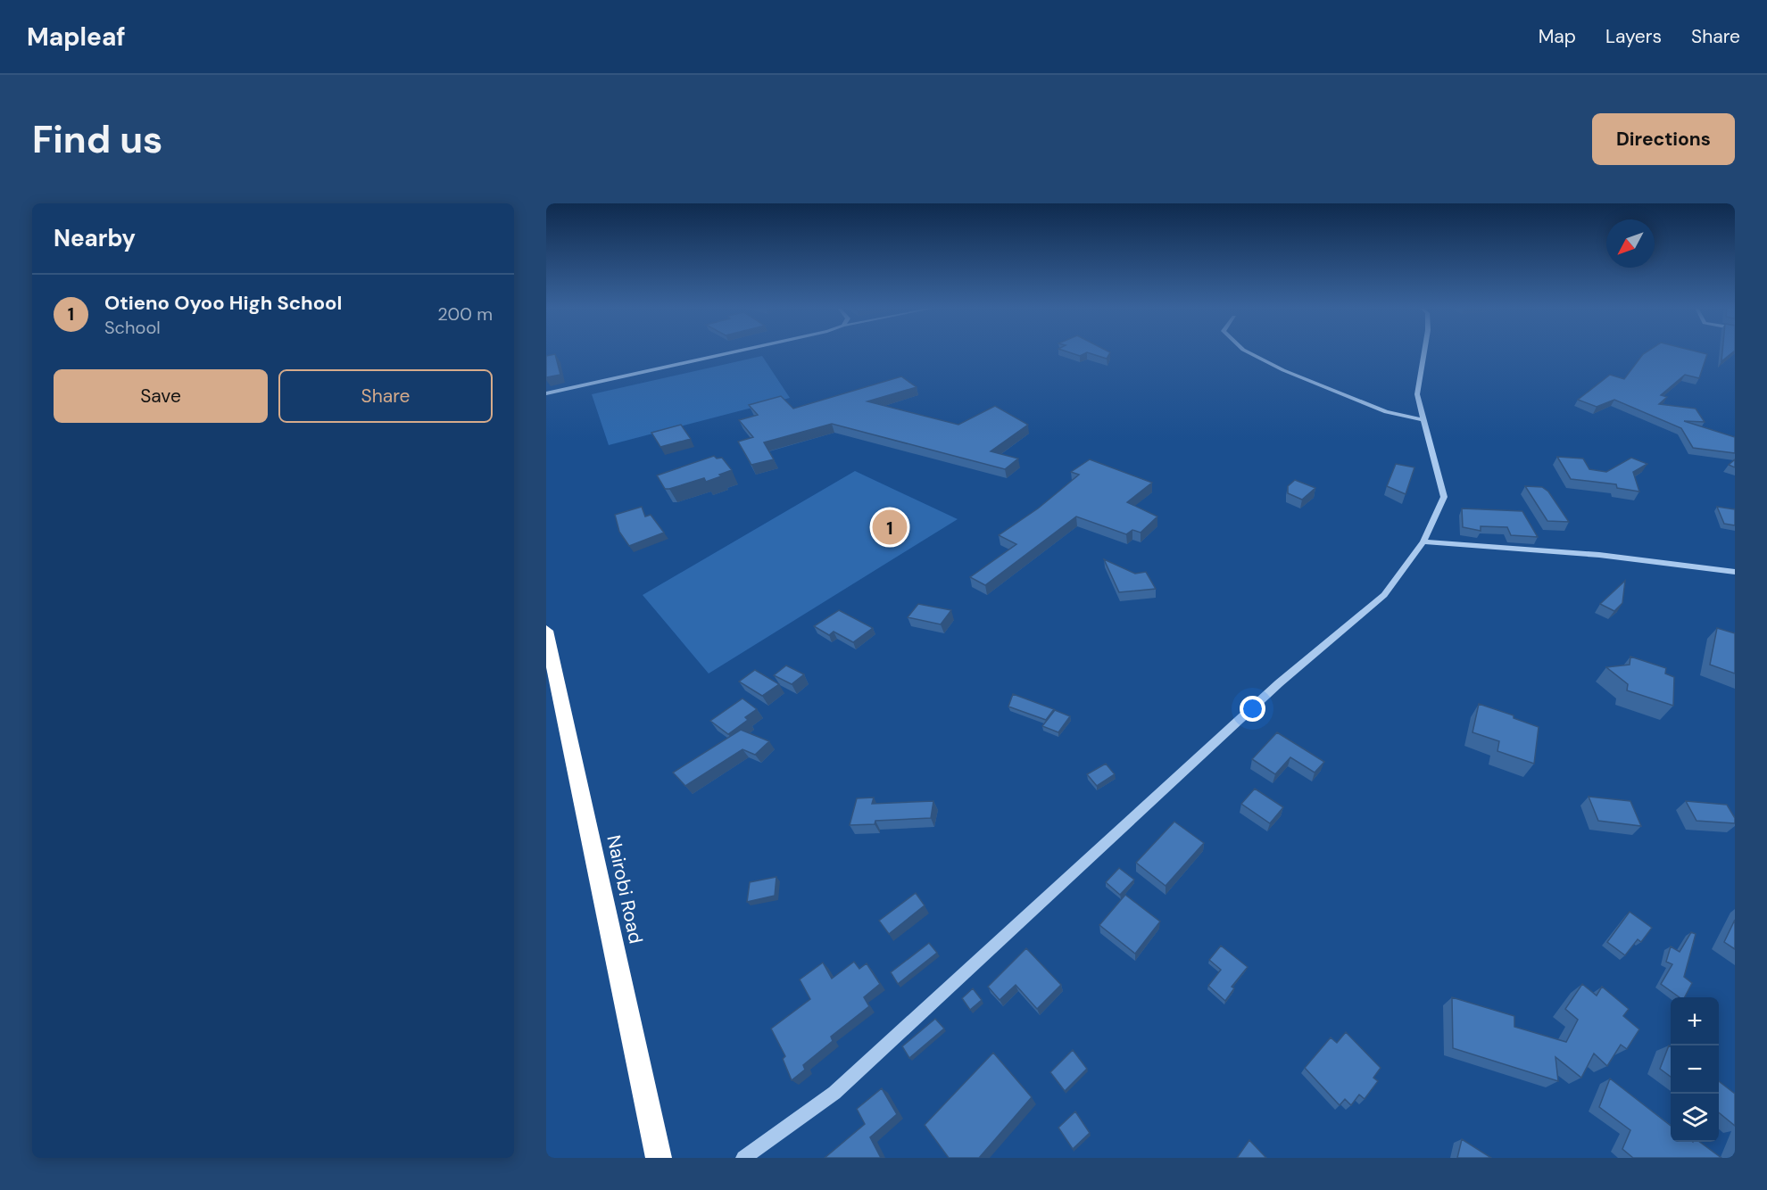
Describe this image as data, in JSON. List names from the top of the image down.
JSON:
{
  "streets": {
    "highway": ["Nairobi Road"]
  },
  "north": "bottom left",
  "page": {
    "header": "Mapleaf",
    "nav": ["Map", "Layers", "Share"],
    "buttons": [
      "Directions",
      ["Save", "Share"]
    ],
    "title": "Find us",
    "heading": "Nearby",
    "list": [
      {
        "mark": "1",
        "name": "Otieno Oyoo High School",
        "note": "School",
        "value": "200 m"
      }
    ],
    "pins": "1",
    "map_buttons": ["+", "−"]
  }
}
